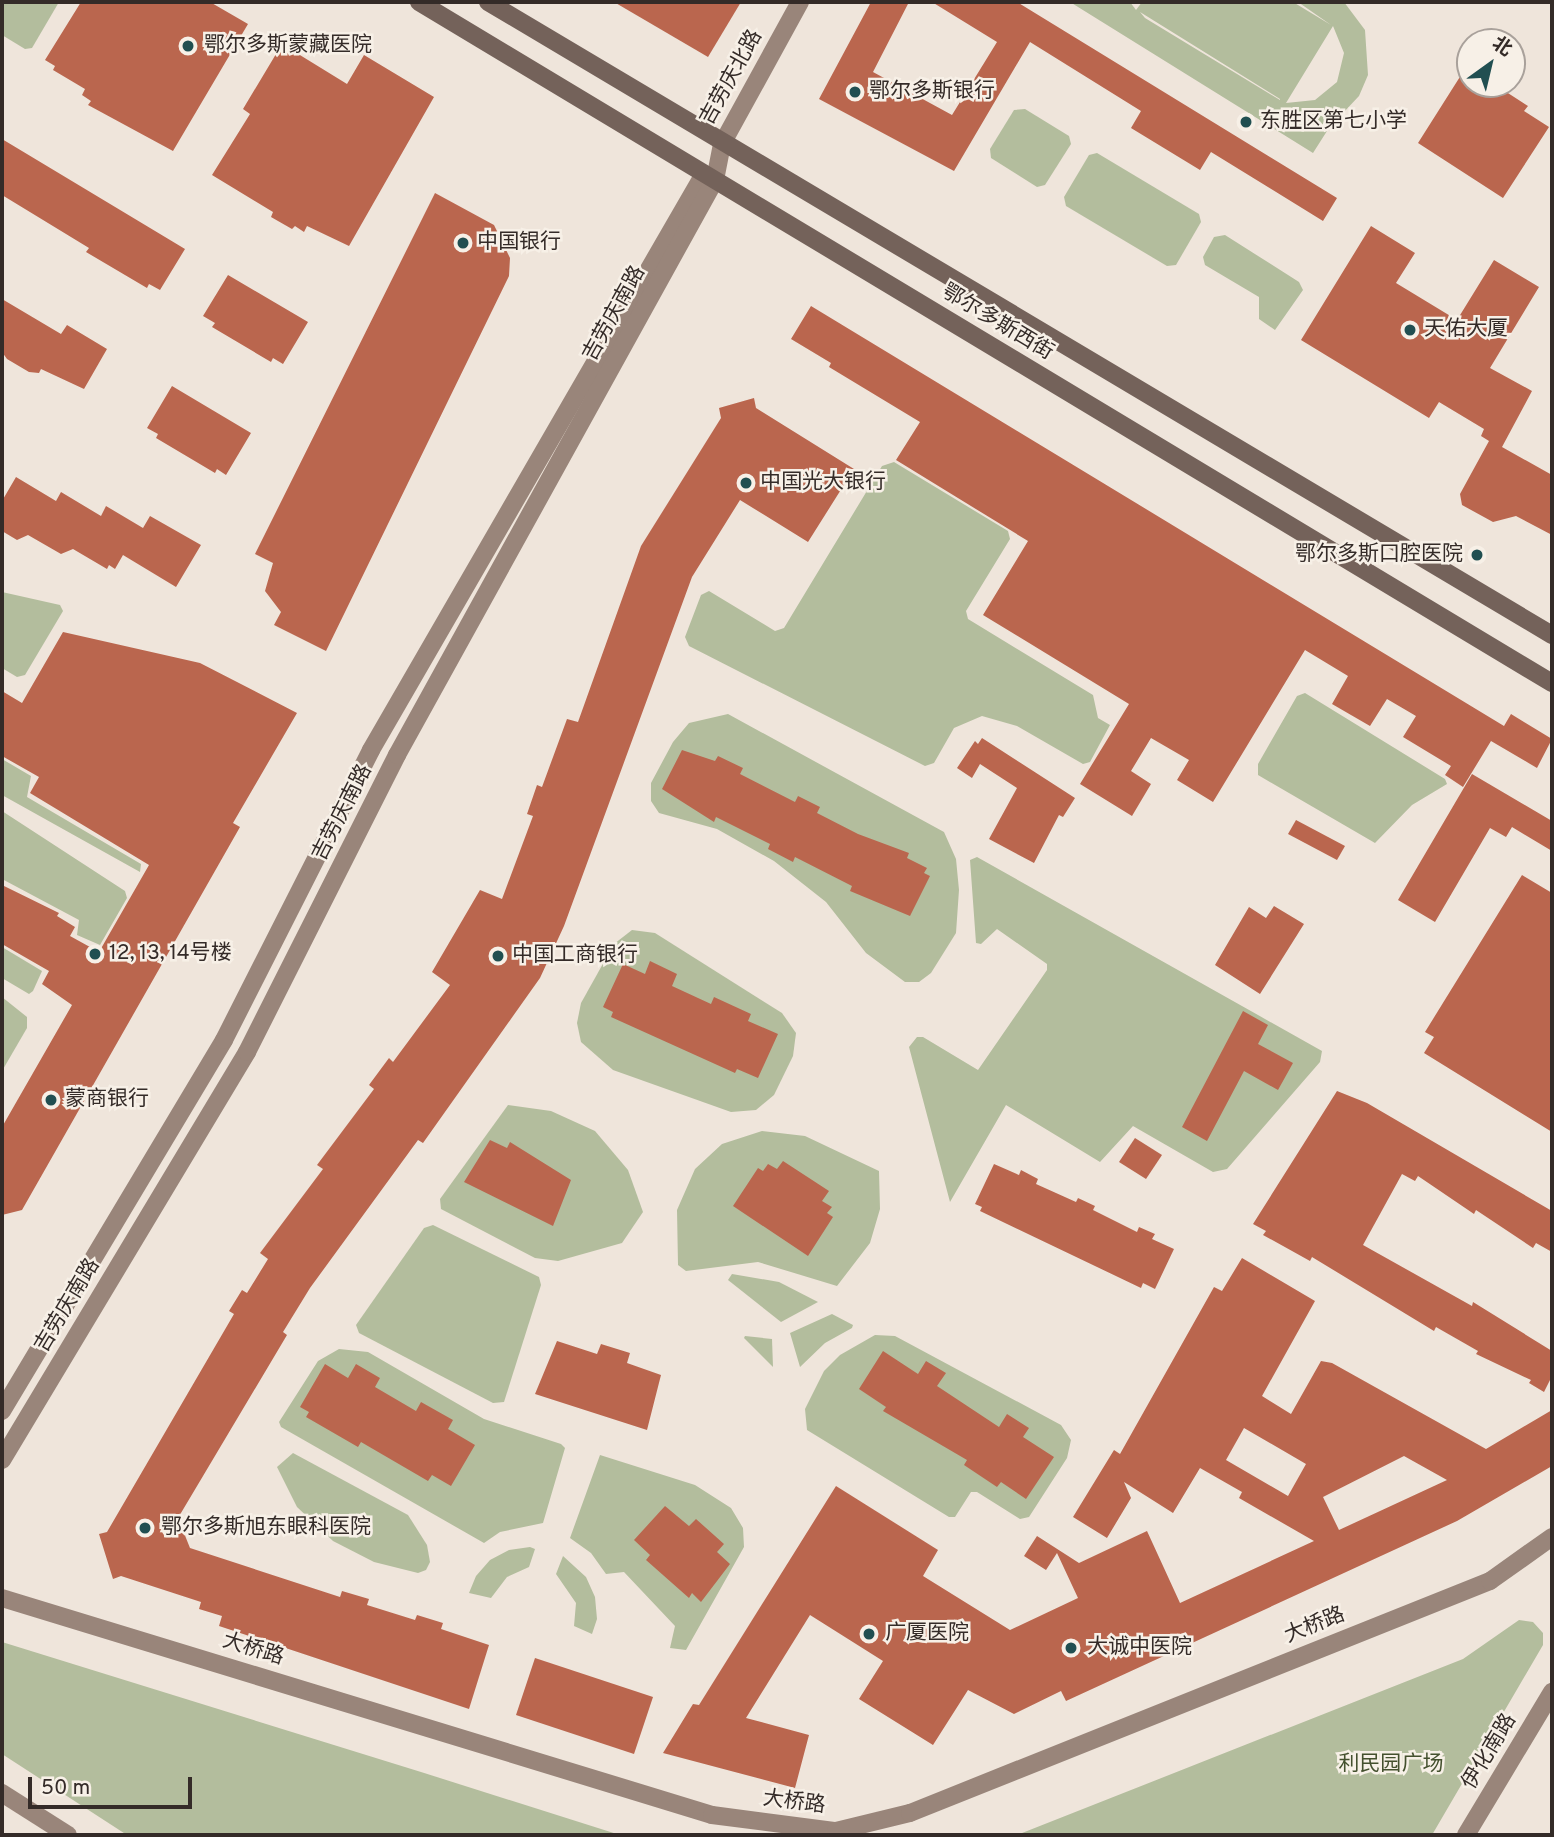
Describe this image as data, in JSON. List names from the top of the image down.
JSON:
{
  "streets": {
    "main road": [
      "吉劳庆北路",
      "吉劳庆南路",
      "鄂尔多斯西街",
      "大桥路",
      "伊化南路"
    ]
  },
  "crossings": [
    ["吉劳庆北路", "吉劳庆南路"],
    ["吉劳庆北路", "鄂尔多斯西街"],
    ["吉劳庆南路", "鄂尔多斯西街"]
  ],
  "parks": ["利民园广场"],
  "places": [
    "鄂尔多斯蒙藏医院",
    "鄂尔多斯银行",
    "东胜区第七小学",
    "中国银行",
    "天佑大厦",
    "中国光大银行",
    "鄂尔多斯口腔医院",
    "12, 13, 14号楼",
    "中国工商银行",
    "蒙商银行",
    "鄂尔多斯旭东眼科医院",
    "广厦医院",
    "大诚中医院"
  ],
  "scale_bar": "50 m",
  "north": "top right"
}
